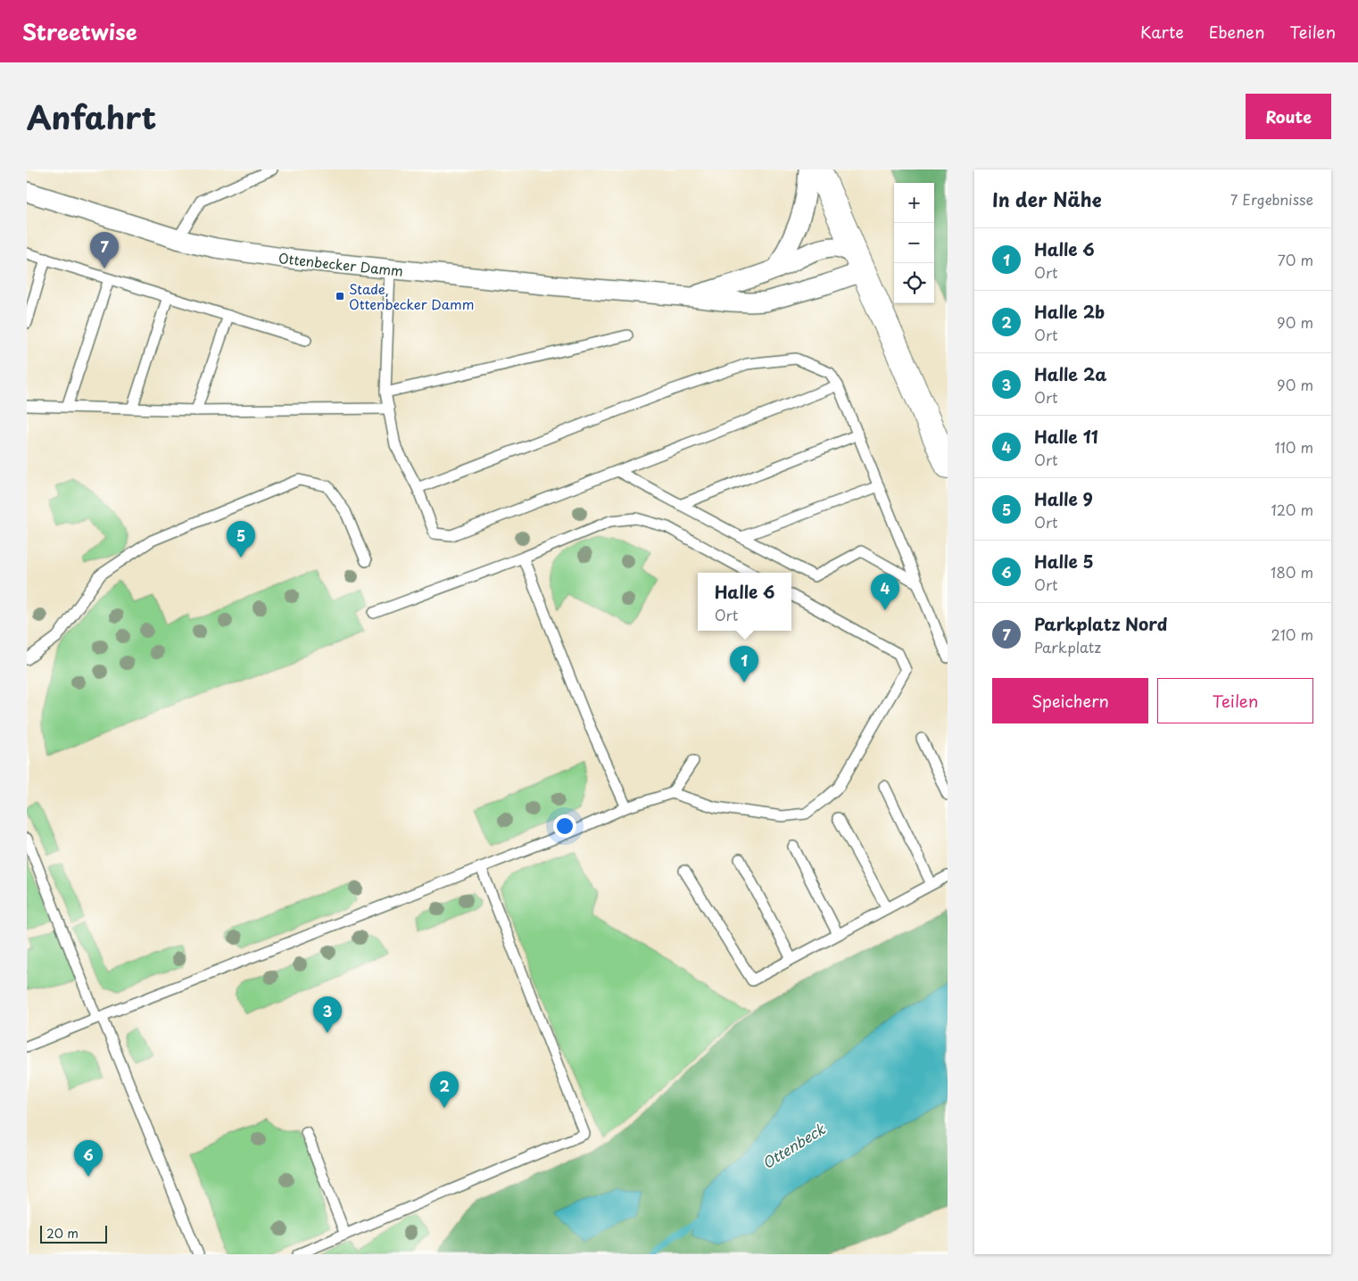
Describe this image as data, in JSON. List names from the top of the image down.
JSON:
{
  "streets": {
    "street": ["Ottenbecker Damm"]
  },
  "water": ["Ottenbeck"],
  "places": {
    "transit": ["Stade, Ottenbecker Damm"]
  },
  "scale_bar": "20 m",
  "page": {
    "header": "Streetwise",
    "nav": ["Karte", "Ebenen", "Teilen"],
    "title": "Anfahrt",
    "buttons": [
      "Route",
      ["Speichern", "Teilen"]
    ],
    "heading": ["In der Nähe", "7 Ergebnisse"],
    "map_buttons": ["+", "−"],
    "list": [
      {
        "mark": "1",
        "name": "Halle 6",
        "note": "Ort",
        "value": "70 m"
      },
      {
        "mark": "2",
        "name": "Halle 2b",
        "note": "Ort",
        "value": "90 m"
      },
      {
        "mark": "3",
        "name": "Halle 2a",
        "note": "Ort",
        "value": "90 m"
      },
      {
        "mark": "4",
        "name": "Halle 11",
        "note": "Ort",
        "value": "110 m"
      },
      {
        "mark": "5",
        "name": "Halle 9",
        "note": "Ort",
        "value": "120 m"
      },
      {
        "mark": "6",
        "name": "Halle 5",
        "note": "Ort",
        "value": "180 m"
      },
      {
        "mark": "7",
        "name": "Parkplatz Nord",
        "note": "Parkplatz",
        "value": "210 m"
      }
    ],
    "pins": [
      "7",
      "5",
      "4",
      "1",
      "3",
      "2",
      "6"
    ],
    "popup": ["Halle 6", "Ort"],
    "scale": "20 m"
  }
}
